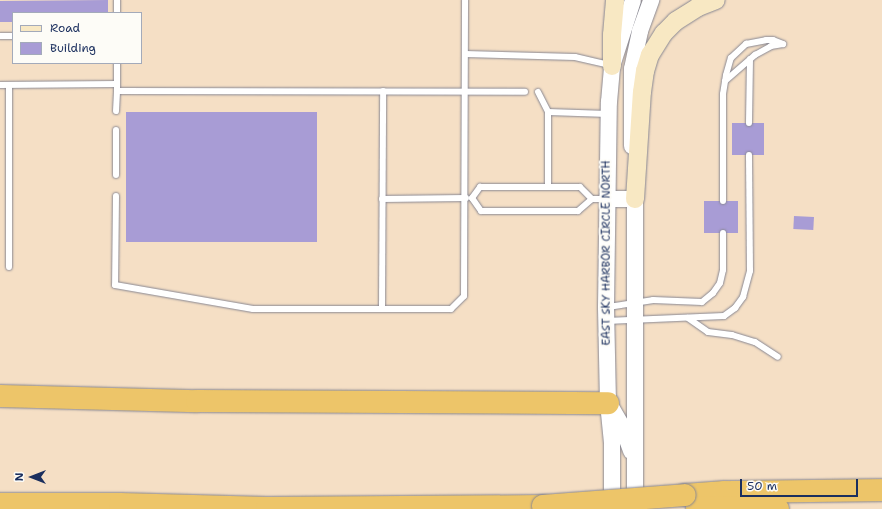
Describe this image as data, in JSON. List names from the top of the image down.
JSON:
{
  "streets": {
    "street": ["EAST SKY HARBOR CIRCLE NORTH"]
  },
  "legend": ["Road", "Building"],
  "scale_bar": "50 m",
  "north": "left"
}
